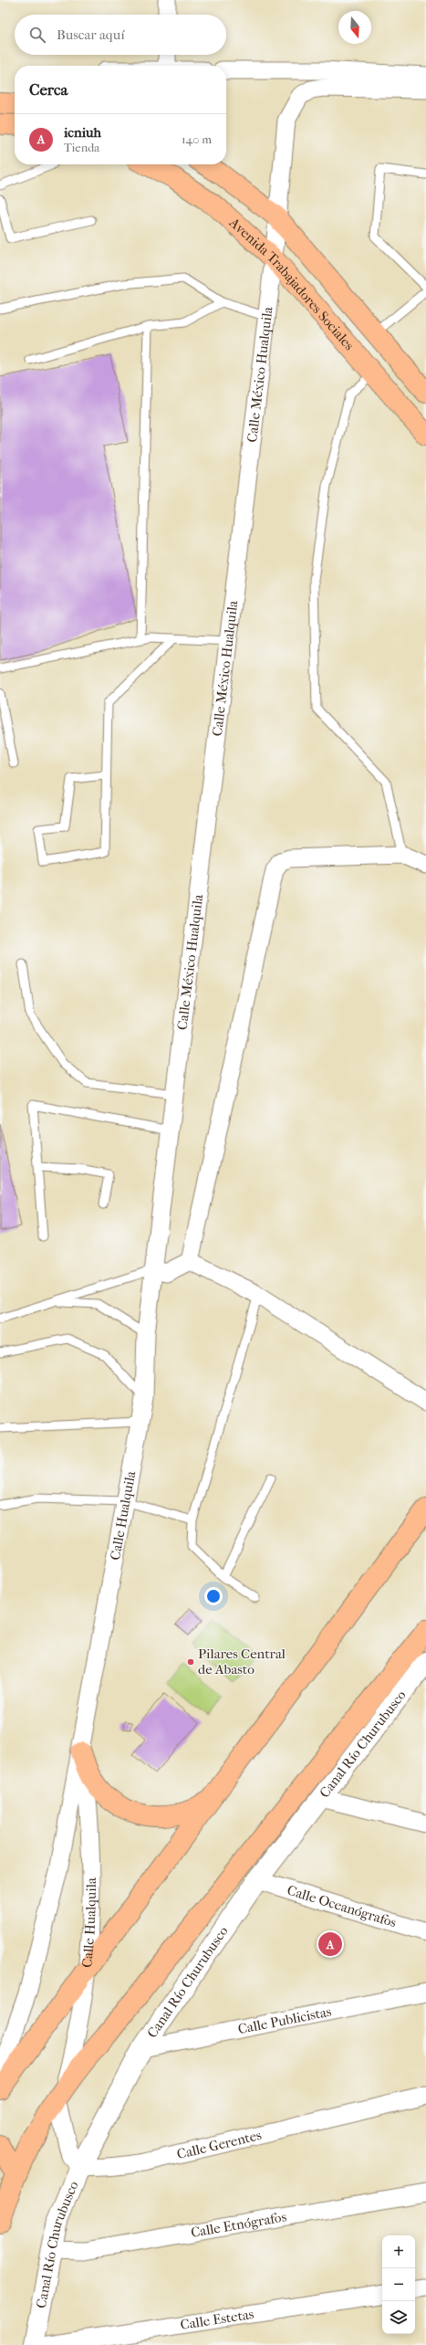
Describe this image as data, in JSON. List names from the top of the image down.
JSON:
{
  "streets": {
    "main road": ["Avenida Trabajadores Sociales", "Canal Río Churubusco"],
    "street": [
      "Calle México Hualquila",
      "Calle Hualquila",
      "Calle Oceanógrafos",
      "Calle Publicistas",
      "Calle Gerentes",
      "Calle Etnógrafos",
      "Calle Estetas"
    ]
  },
  "crossings": [
    ["Avenida Trabajadores Sociales", "Calle México Hualquila"],
    ["Calle México Hualquila", "Calle Hualquila"],
    ["Calle Hualquila", "Canal Río Churubusco"],
    ["Canal Río Churubusco", "Calle Oceanógrafos"],
    ["Canal Río Churubusco", "Calle Publicistas"],
    ["Canal Río Churubusco", "Calle Gerentes"],
    ["Canal Río Churubusco", "Calle Etnógrafos"]
  ],
  "places": ["Pilares Central de Abasto"],
  "north": "bottom",
  "page": {
    "search": "Buscar aquí",
    "heading": "Cerca",
    "list": [
      {
        "mark": "A",
        "name": "icniuh",
        "note": "Tienda",
        "value": "140 m"
      }
    ],
    "pins": "A",
    "map_buttons": ["+", "−"]
  }
}
